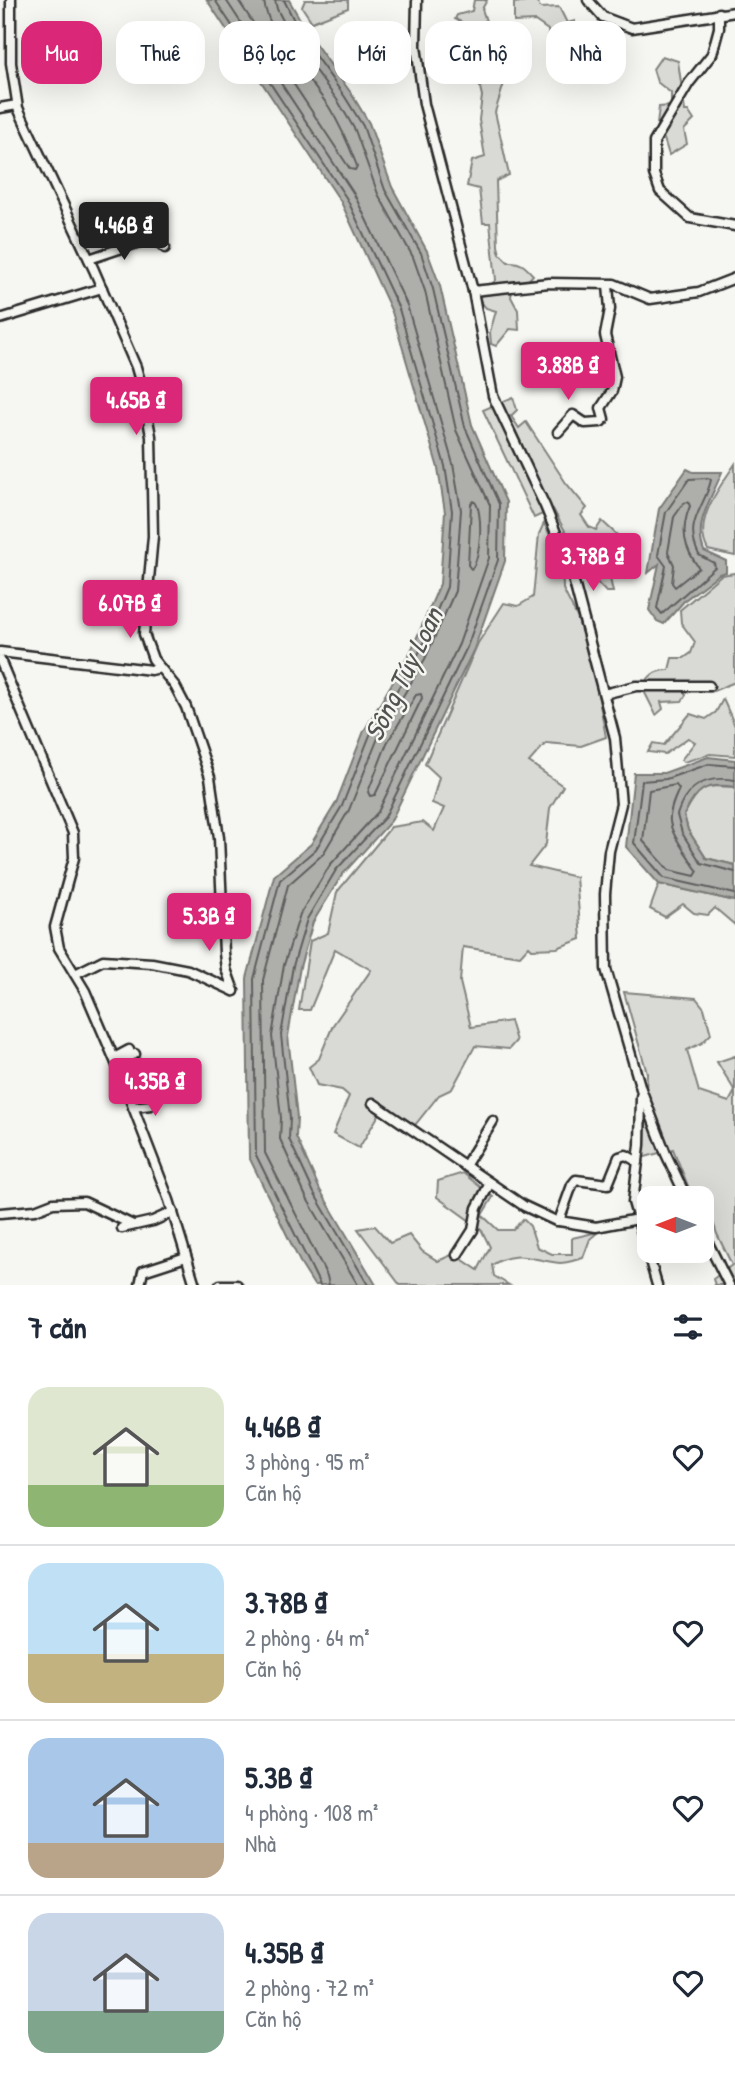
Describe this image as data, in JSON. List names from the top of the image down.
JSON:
{
  "water": ["Sông Túy Loan"],
  "north": "left",
  "page": {
    "chip": [
      "Mua",
      "Thuê",
      "Bộ lọc",
      "Mới",
      "Căn hộ",
      "Nhà"
    ],
    "price": [
      "4.46B ₫",
      "3.88B ₫",
      "4.65B ₫",
      "3.78B ₫",
      "6.07B ₫",
      "5.3B ₫",
      "4.35B ₫"
    ],
    "heading": "7 căn",
    "list": [
      {
        "name": "4.46B ₫",
        "note": "3 phòng · 95 m² · Căn hộ"
      },
      {
        "name": "3.78B ₫",
        "note": "2 phòng · 64 m² · Căn hộ"
      },
      {
        "name": "5.3B ₫",
        "note": "4 phòng · 108 m² · Nhà"
      },
      {
        "name": "4.35B ₫",
        "note": "2 phòng · 72 m² · Căn hộ"
      }
    ]
  }
}
